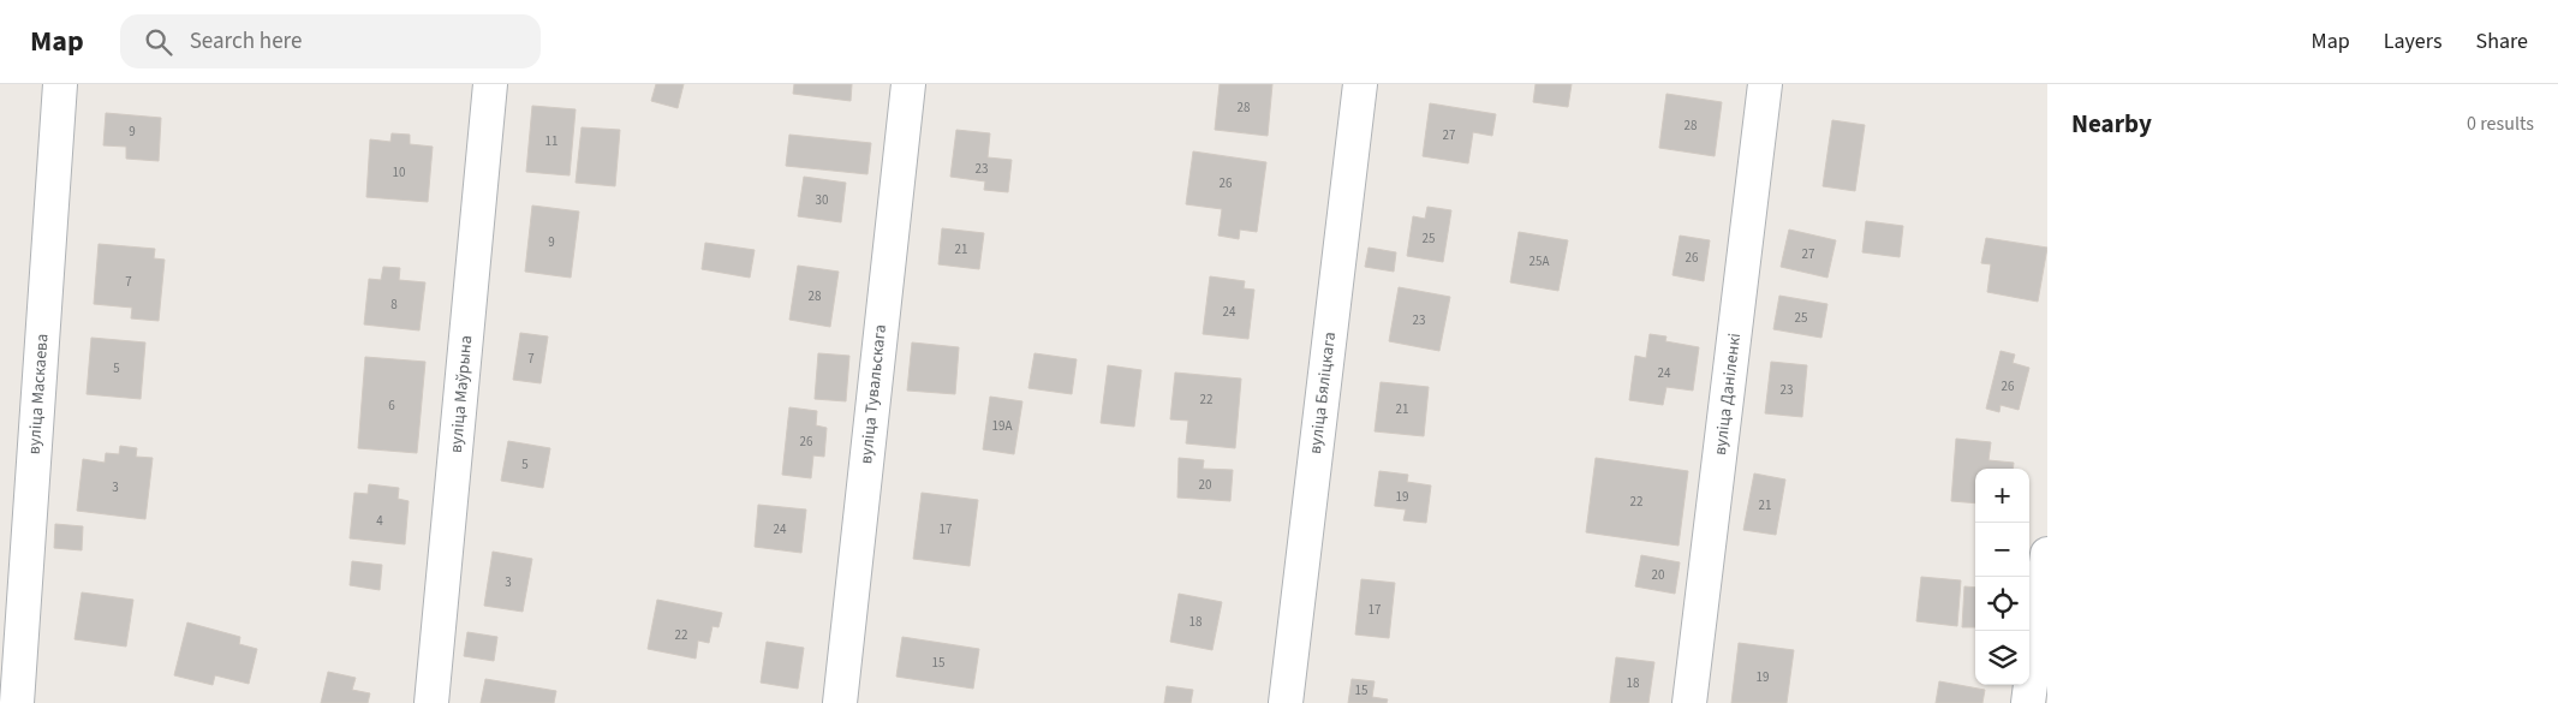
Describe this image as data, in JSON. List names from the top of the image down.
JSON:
{
  "streets": {
    "street": [
      "вуліца Бяліцкага",
      "вуліца Маскаева",
      "вуліца Маўрына",
      "вуліца Тувальскага",
      "вуліца Даніленкі"
    ]
  },
  "house_numbers": [
    "28",
    "28",
    "9",
    "27",
    "11",
    "23",
    "10",
    "26",
    "30",
    "25",
    "9",
    "21",
    "27",
    "26",
    "25А",
    "7",
    "28",
    "8",
    "24",
    "25",
    "23",
    "7",
    "5",
    "24",
    "26",
    "23",
    "22",
    "6",
    "21",
    "19А",
    "26",
    "5",
    "20",
    "3",
    "19",
    "22",
    "21",
    "4",
    "24",
    "17",
    "20",
    "3",
    "17",
    "18",
    "22",
    "15",
    "19",
    "18",
    "15"
  ],
  "page": {
    "header": "Map",
    "search": "Search here",
    "nav": ["Map", "Layers", "Share"],
    "heading": ["Nearby", "0 results"],
    "map_buttons": ["+", "−"]
  }
}
